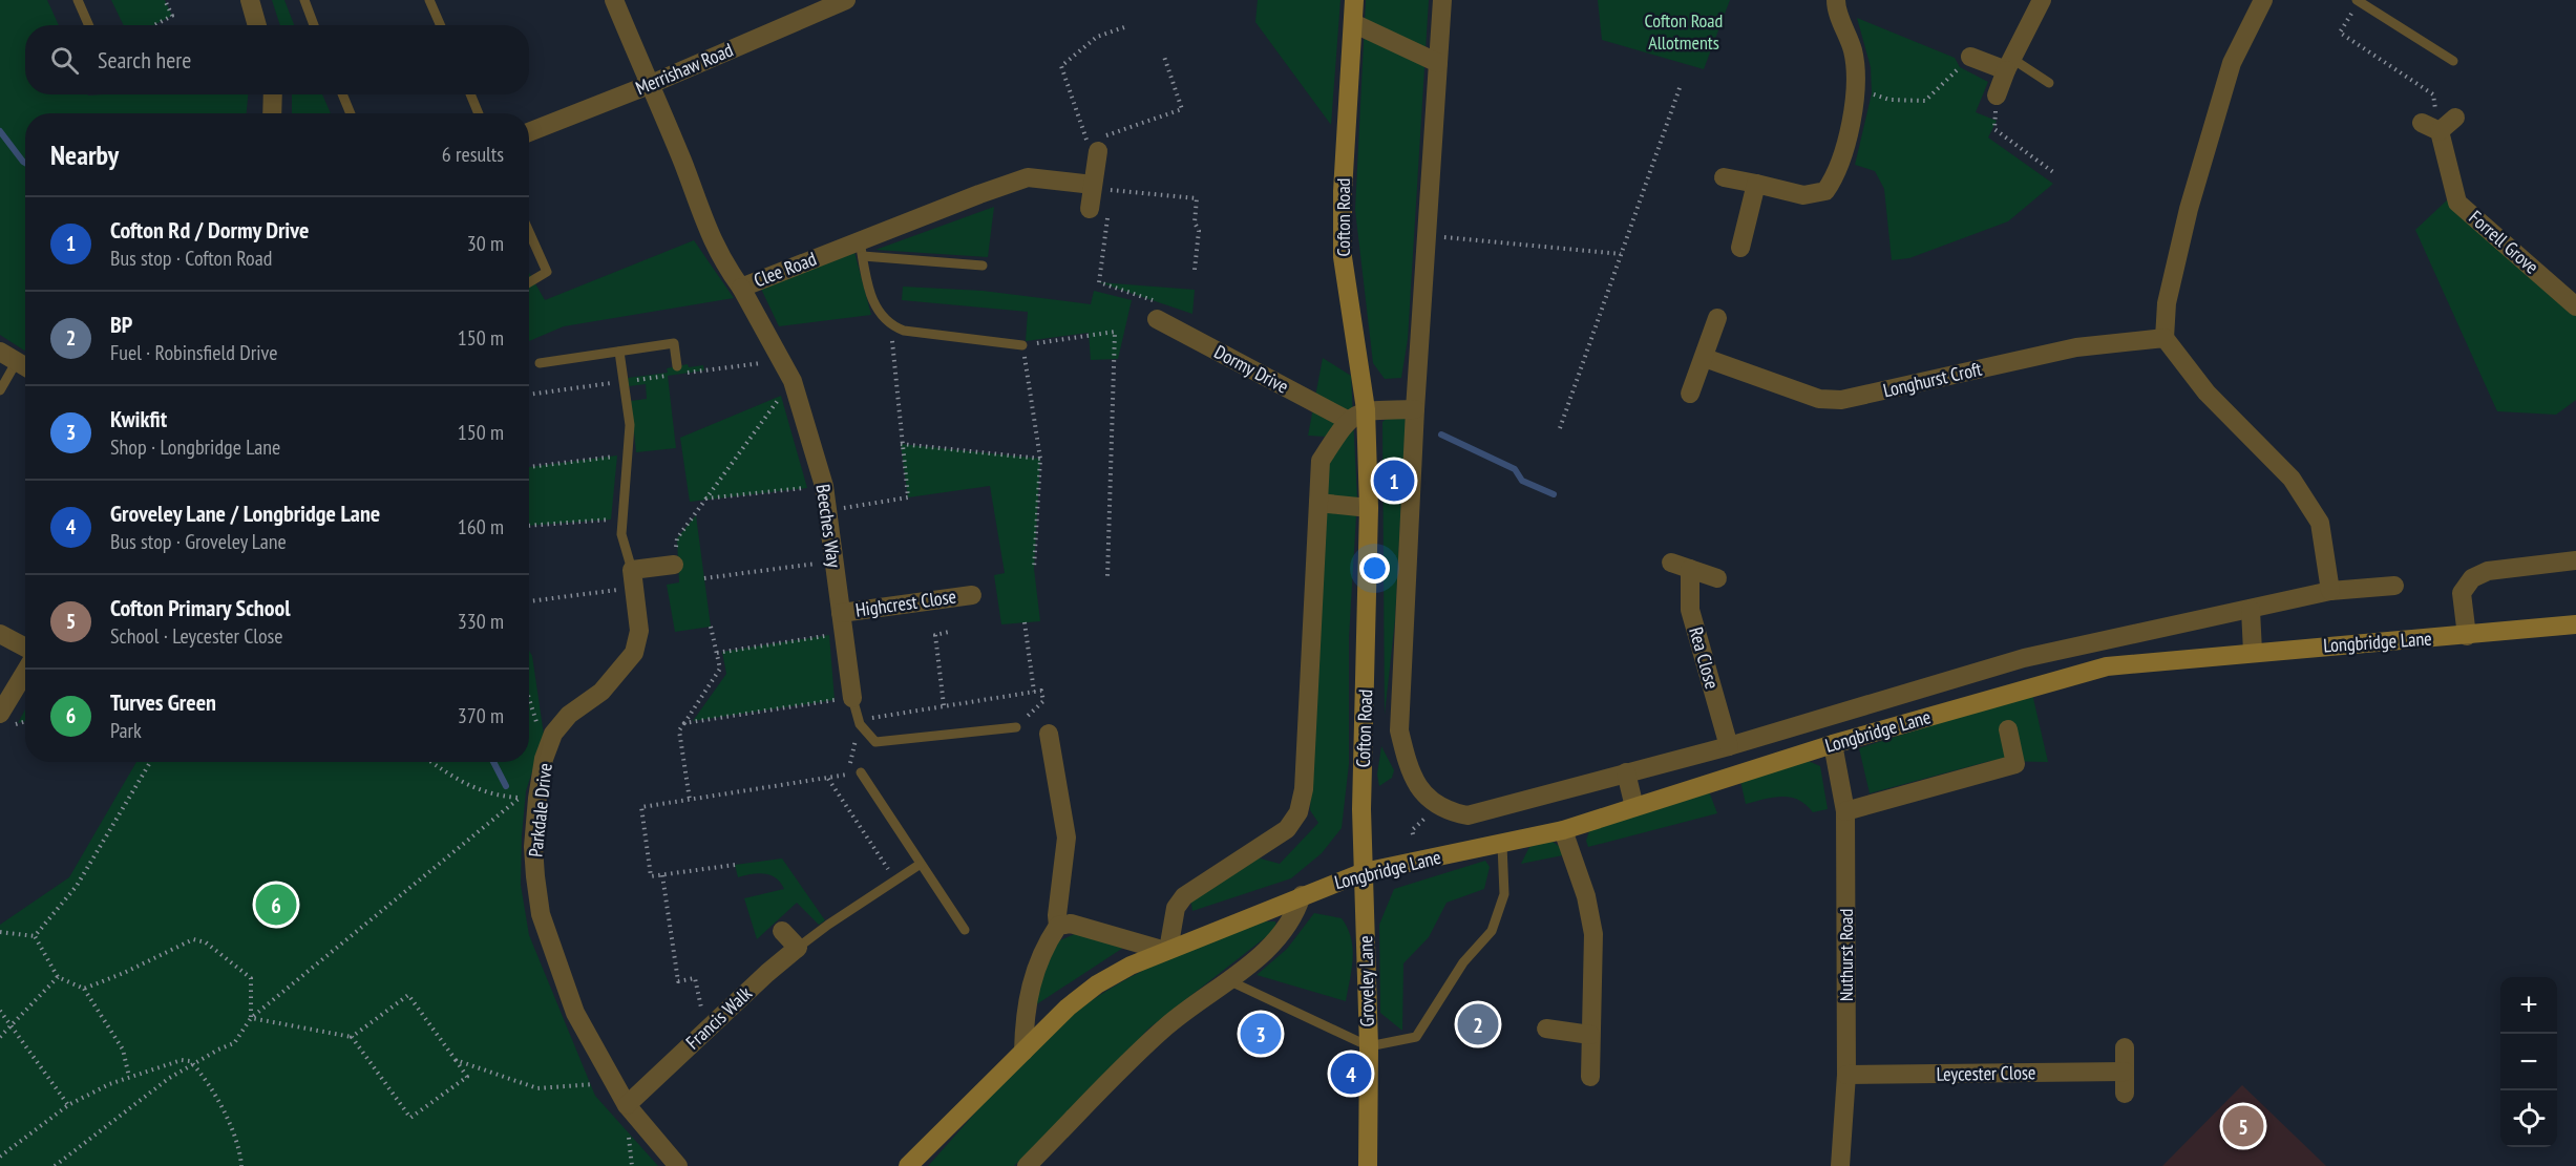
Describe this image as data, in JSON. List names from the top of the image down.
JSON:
{
  "streets": {
    "main road": ["Cofton Road", "Longbridge Lane", "Groveley Lane"],
    "street": [
      "Merrishaw Road",
      "Forrell Grove",
      "Clee Road",
      "Dormy Drive",
      "Longhurst Croft",
      "Beeches Way",
      "Highcrest Close",
      "Rea Close",
      "Parkdale Drive",
      "Nuthurst Road",
      "Francis Walk",
      "Leycester Close"
    ]
  },
  "crossings": [
    ["Merrishaw Road", "Clee Road"],
    ["Cofton Road", "Longbridge Lane"],
    ["Cofton Road", "Groveley Lane"],
    ["Clee Road", "Beeches Way"],
    ["Beeches Way", "Highcrest Close"],
    ["Longbridge Lane", "Rea Close"],
    ["Longbridge Lane", "Nuthurst Road"],
    ["Longbridge Lane", "Groveley Lane"],
    ["Parkdale Drive", "Francis Walk"],
    ["Nuthurst Road", "Leycester Close"]
  ],
  "parks": ["Cofton Road Allotments"],
  "page": {
    "search": "Search here",
    "heading": ["Nearby", "6 results"],
    "list": [
      {
        "mark": "1",
        "name": "Cofton Rd / Dormy Drive",
        "note": "Bus stop · Cofton Road",
        "value": "30 m"
      },
      {
        "mark": "2",
        "name": "BP",
        "note": "Fuel · Robinsfield Drive",
        "value": "150 m"
      },
      {
        "mark": "3",
        "name": "Kwikfit",
        "note": "Shop · Longbridge Lane",
        "value": "150 m"
      },
      {
        "mark": "4",
        "name": "Groveley Lane / Longbridge Lane",
        "note": "Bus stop · Groveley Lane",
        "value": "160 m"
      },
      {
        "mark": "5",
        "name": "Cofton Primary School",
        "note": "School · Leycester Close",
        "value": "330 m"
      },
      {
        "mark": "6",
        "name": "Turves Green",
        "note": "Park",
        "value": "370 m"
      }
    ],
    "pins": [
      "1",
      "6",
      "2",
      "3",
      "4",
      "5"
    ],
    "map_buttons": ["+", "−"]
  }
}
